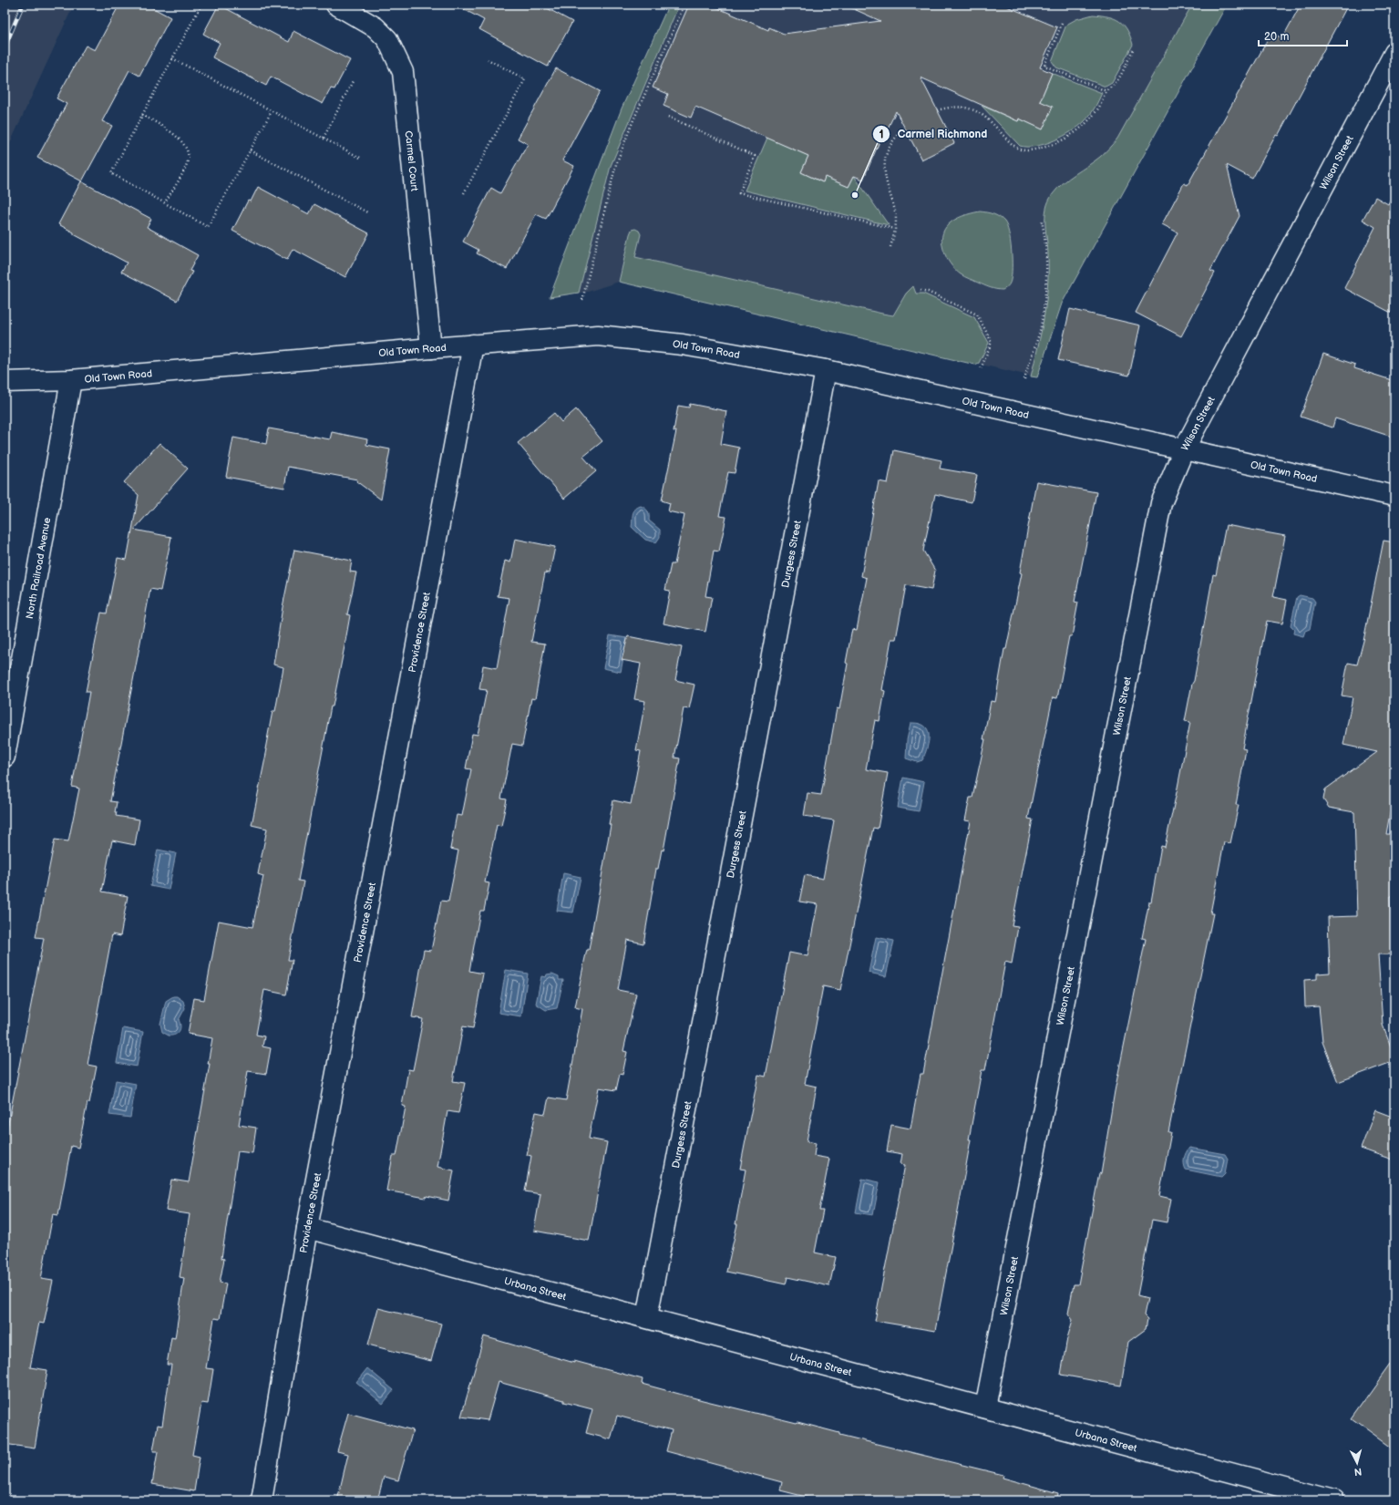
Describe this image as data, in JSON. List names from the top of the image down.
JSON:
{
  "streets": {
    "street": [
      "Carmel Court",
      "Wilson Street",
      "Old Town Road",
      "Durgess Street",
      "North Railroad Avenue",
      "Providence Street",
      "Urbana Street"
    ]
  },
  "crossings": [
    ["Carmel Court", "Old Town Road"],
    ["Wilson Street", "Old Town Road"],
    ["Wilson Street", "Urbana Street"],
    ["Old Town Road", "Durgess Street"],
    ["Old Town Road", "North Railroad Avenue"],
    ["Old Town Road", "Providence Street"],
    ["Durgess Street", "Urbana Street"],
    ["Providence Street", "Urbana Street"]
  ],
  "places": ["Carmel Richmond"],
  "scale_bar": "20 m",
  "north": "bottom"
}
